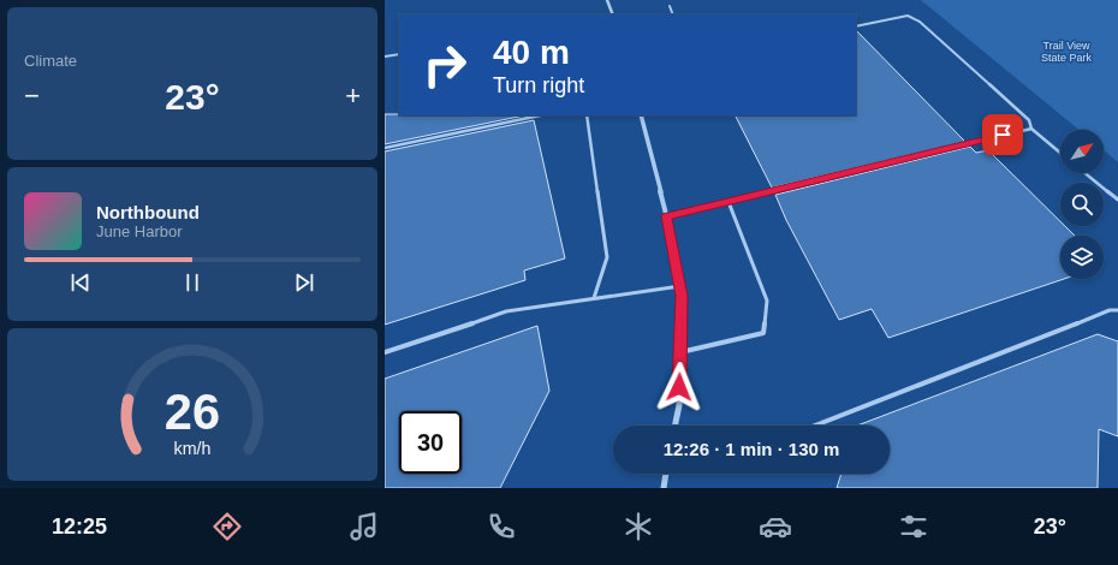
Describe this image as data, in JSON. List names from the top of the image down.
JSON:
{
  "parks": ["Trail View State Park"],
  "north": "top right",
  "page": {
    "tile": "Climate",
    "turn": ["40 m", "Turn right"],
    "heat": ["−", "23°", "+"],
    "song": ["Northbound", "June Harbor"],
    "limit": "30",
    "trip": "12:26 · 1 min · 130 m",
    "tabs": ["12:25", "23°"],
    "gauge": ["26", "km/h"]
  }
}
